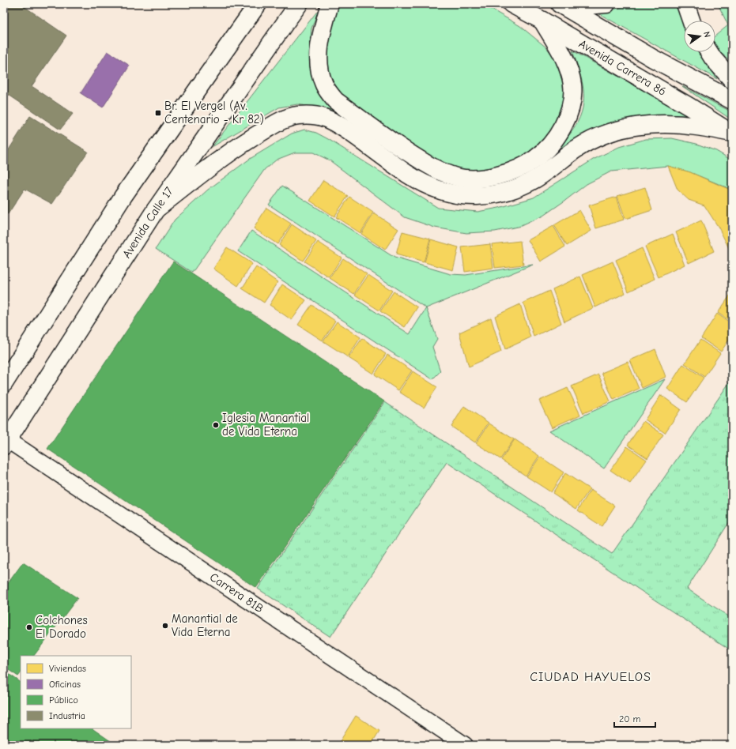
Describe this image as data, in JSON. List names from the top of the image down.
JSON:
{
  "streets": {
    "main road": ["Avenida Carrera 86", "Avenida Calle 17"],
    "street": ["Carrera 81B"]
  },
  "crossings": [
    ["Avenida Calle 17", "Carrera 81B"]
  ],
  "districts": ["CIUDAD HAYUELOS"],
  "places": {
    "transit": ["Br. El Vergel (Av. Centenario - Kr 82)"],
    "other": ["Iglesia Manantial de Vida Eterna", "Manantial de Vida Eterna", "Colchones El Dorado"]
  },
  "legend": [
    "Viviendas",
    "Oficinas",
    "Público",
    "Industria"
  ],
  "scale_bar": "20 m",
  "north": "right"
}
